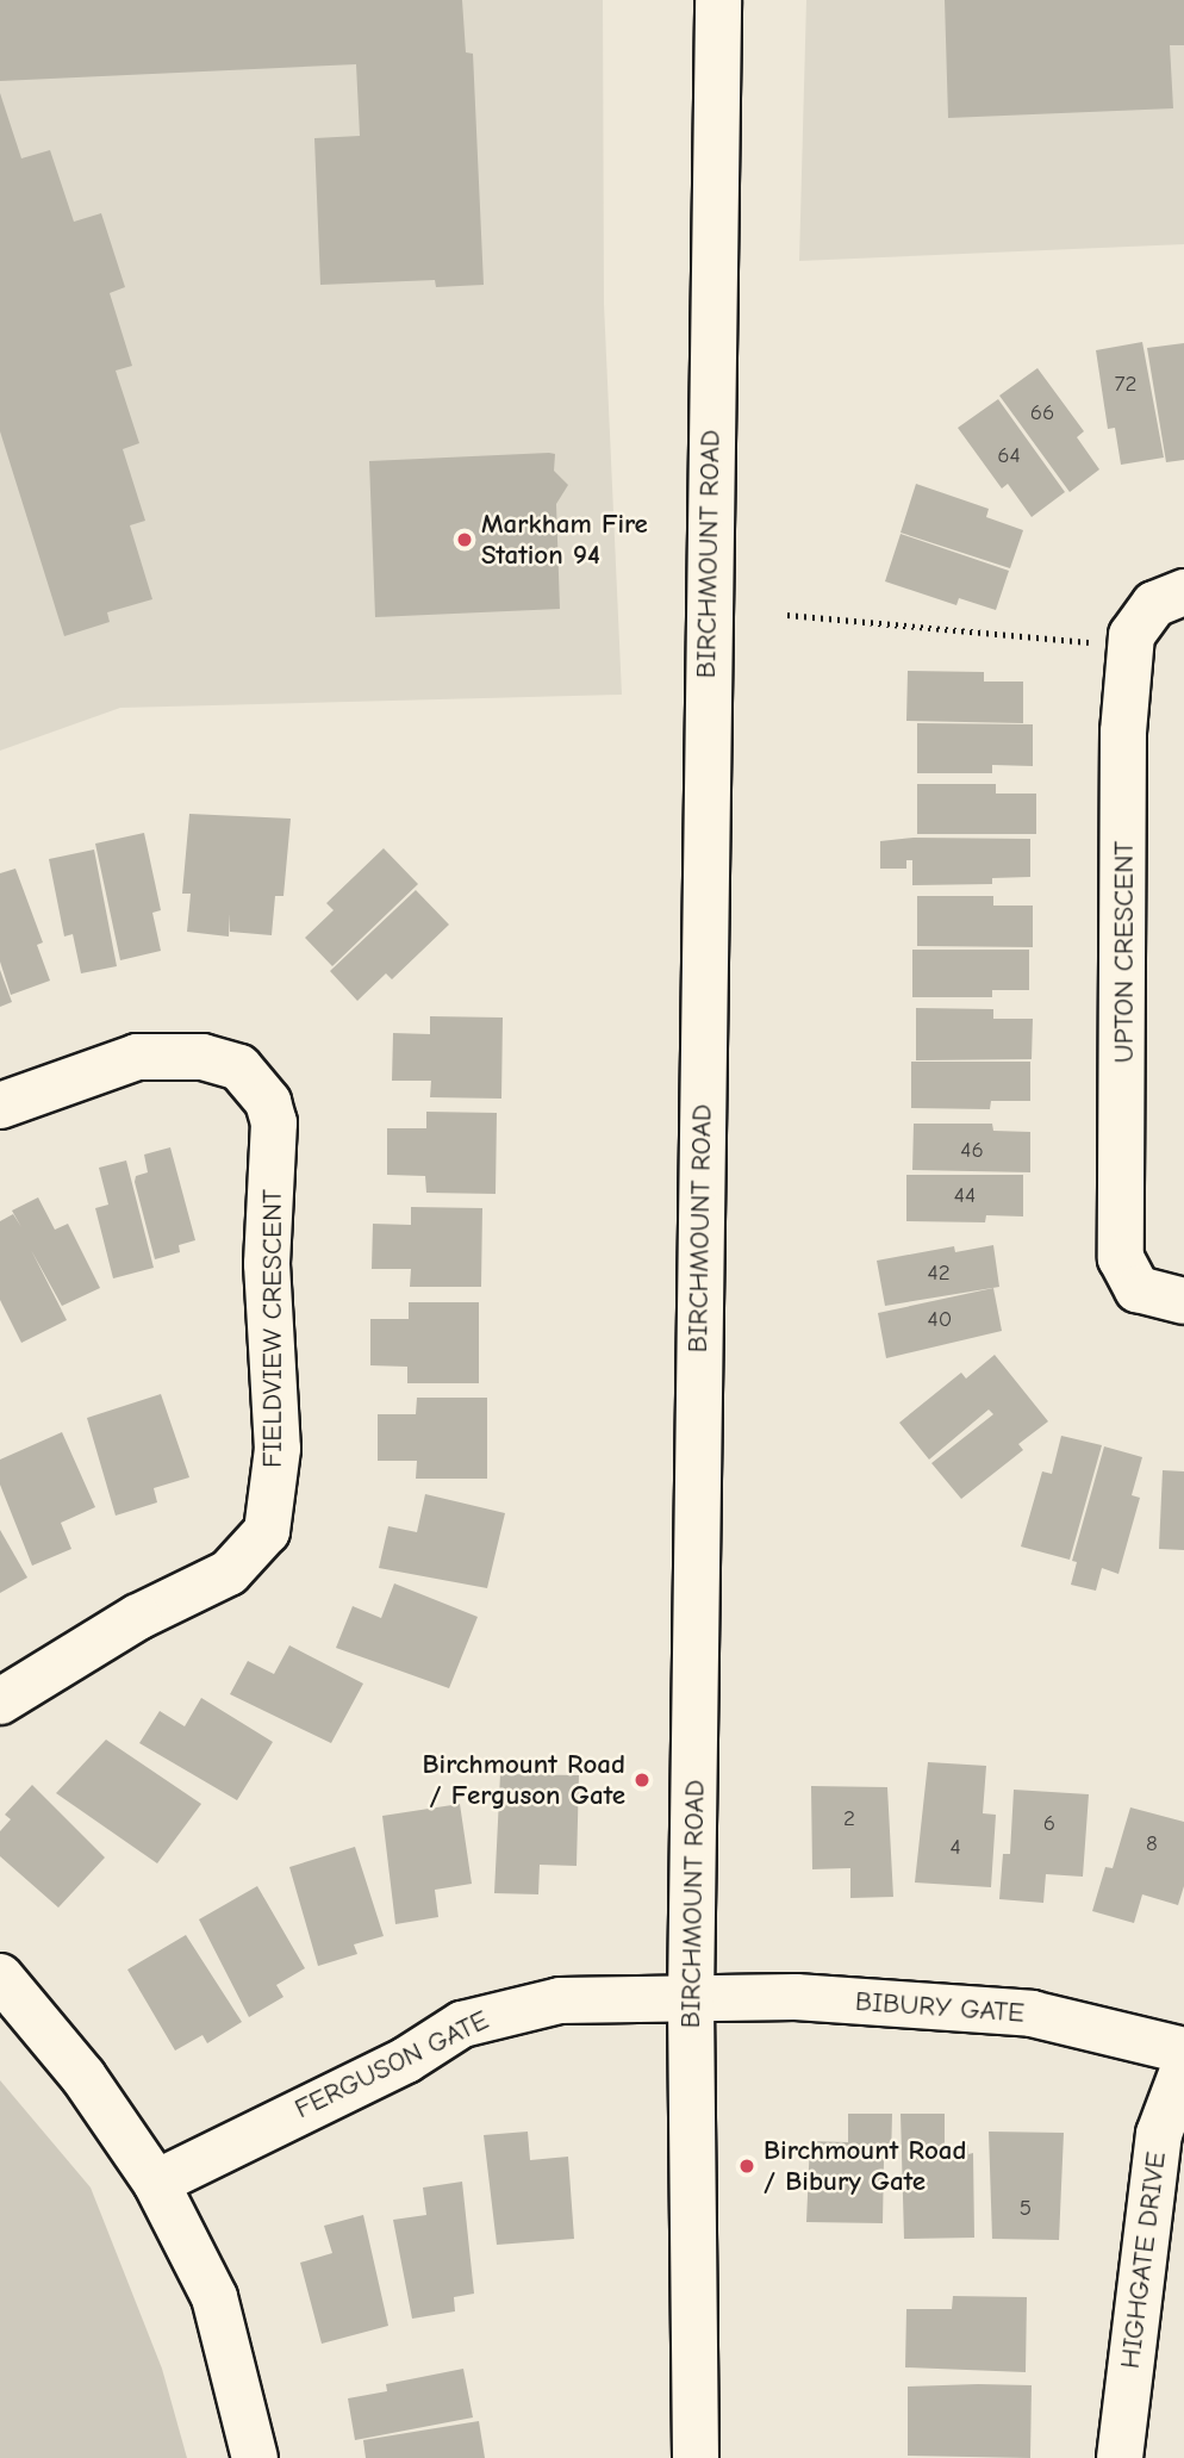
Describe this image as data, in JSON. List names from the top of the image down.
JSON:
{
  "streets": {
    "street": [
      "BIRCHMOUNT ROAD",
      "UPTON CRESCENT",
      "FIELDVIEW CRESCENT",
      "BIBURY GATE",
      "FERGUSON GATE",
      "HIGHGATE DRIVE"
    ]
  },
  "crossings": [
    ["BIRCHMOUNT ROAD", "BIBURY GATE"],
    ["BIRCHMOUNT ROAD", "FERGUSON GATE"],
    ["BIBURY GATE", "FERGUSON GATE"]
  ],
  "places": ["Markham Fire Station 94", "Birchmount Road / Ferguson Gate", "Birchmount Road / Bibury Gate"],
  "house_numbers": [
    "72",
    "66",
    "64",
    "46",
    "44",
    "42",
    "40",
    "2",
    "6",
    "8",
    "4",
    "5"
  ]
}
